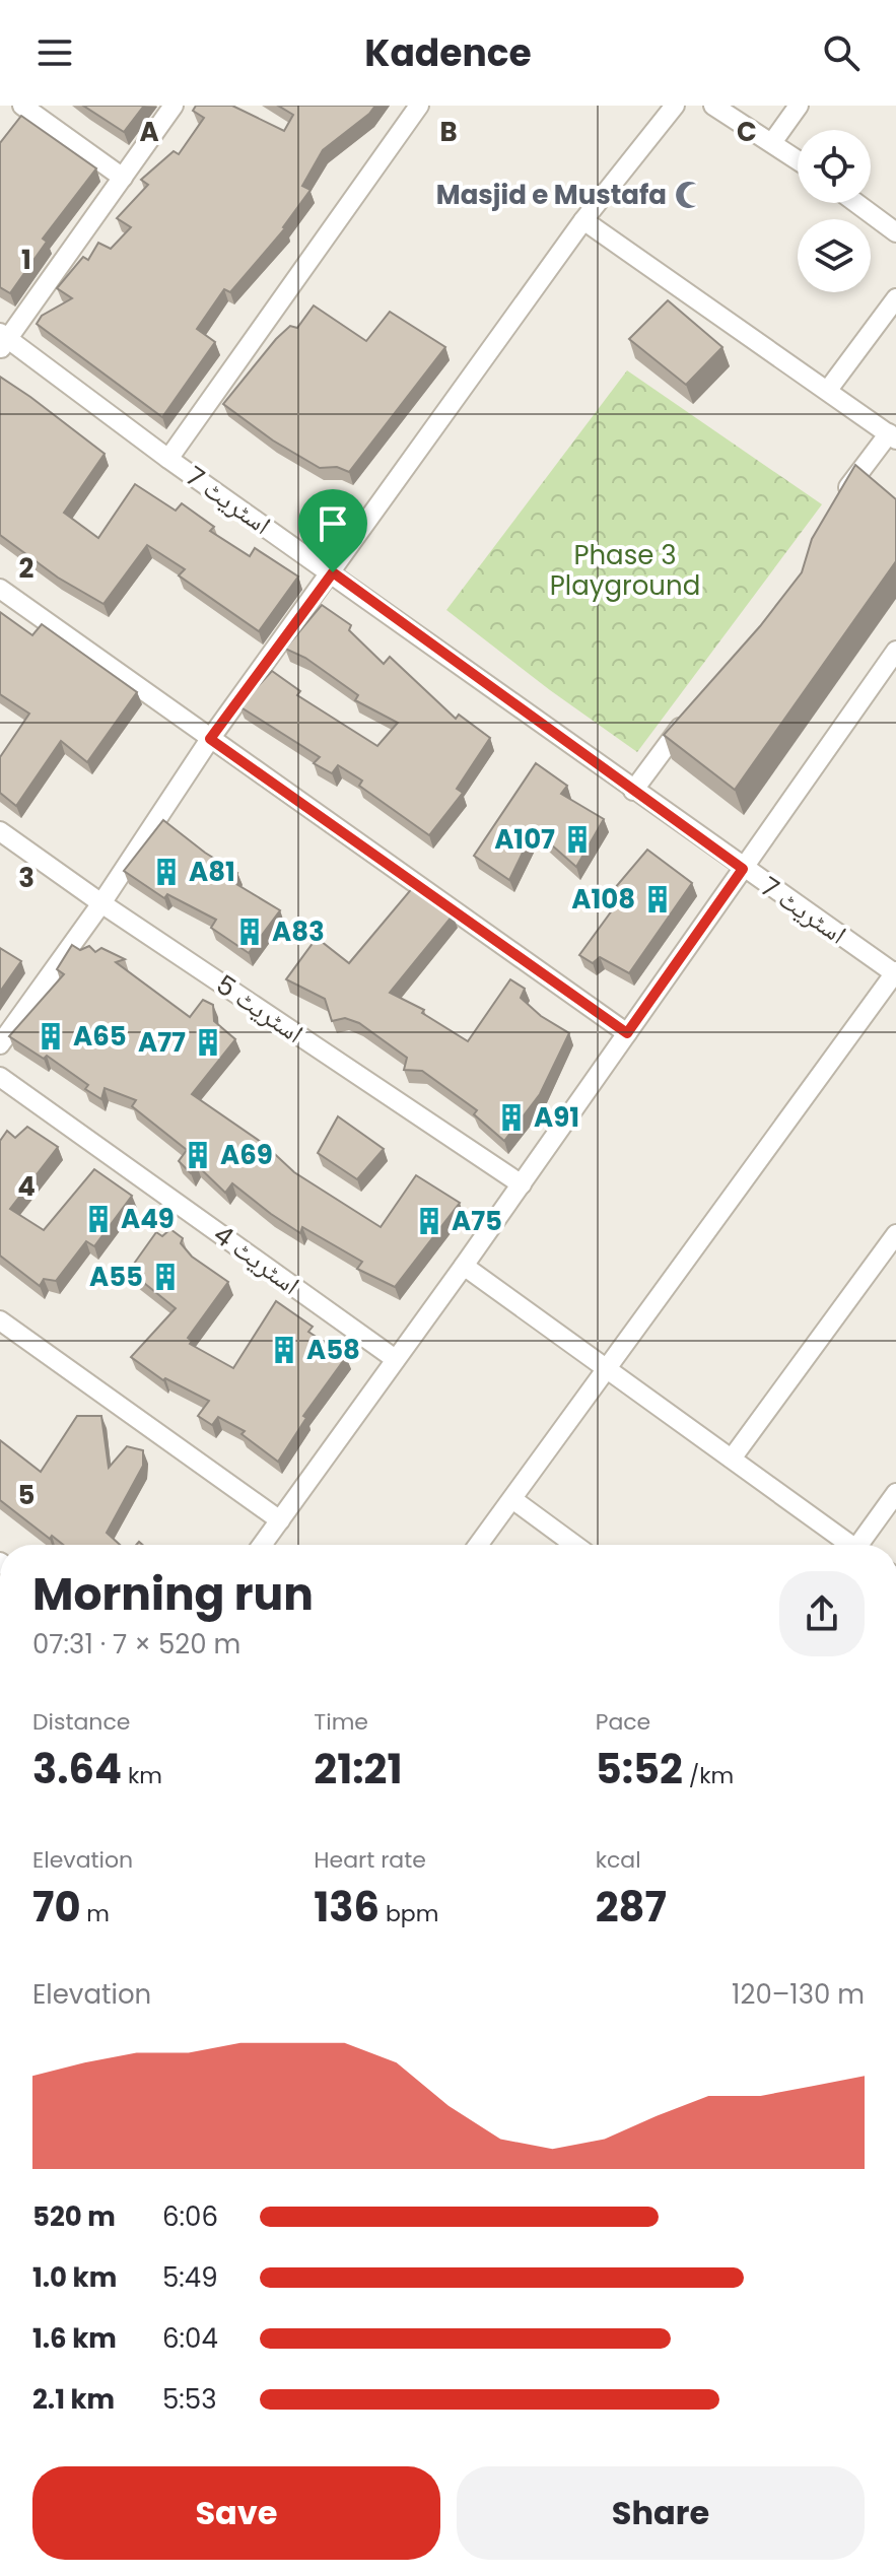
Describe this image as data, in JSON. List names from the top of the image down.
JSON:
{
  "streets": {
    "street": ["اسٹریٹ 7", "اسٹریٹ 5", "اسٹریٹ 4"]
  },
  "parks": ["Phase 3 Playground"],
  "places": {
    "mosque": ["Masjid e Mustafa"],
    "building": [
      "A107",
      "A81",
      "A108",
      "A83",
      "A65",
      "A77",
      "A91",
      "A69",
      "A49",
      "A75",
      "A55",
      "A58"
    ]
  },
  "page": {
    "header": "Kadence",
    "heading": ["Morning run", "07:31 · 7 × 520 m"],
    "stats": [
      ["Distance", "3.64 km"],
      ["Time", "21:21"],
      ["Pace", "5:52 /km"],
      ["Elevation", "70 m"],
      ["Heart rate", "136 bpm"],
      ["kcal", "287"]
    ],
    "chart": ["Elevation", "120–130 m"],
    "list": [
      {
        "name": "520 m",
        "note": "6:06"
      },
      {
        "name": "1.0 km",
        "note": "5:49"
      },
      {
        "name": "1.6 km",
        "note": "6:04"
      },
      {
        "name": "2.1 km",
        "note": "5:53"
      }
    ],
    "buttons": ["Save", "Share"]
  },
  "grid": {
    "columns": ["A", "B", "C"],
    "rows": [
      "1",
      "2",
      "3",
      "4",
      "5"
    ]
  }
}
